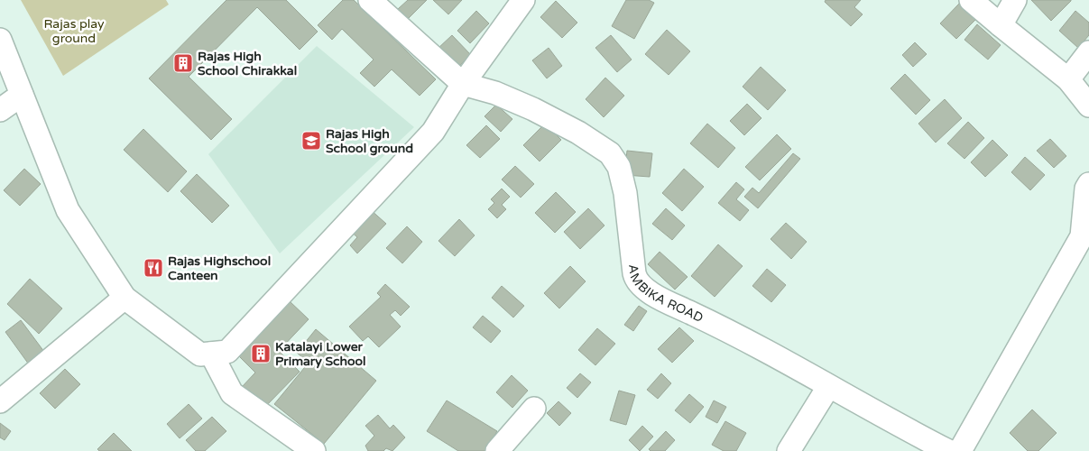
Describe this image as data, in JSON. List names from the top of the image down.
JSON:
{
  "streets": {
    "street": ["AMBIKA ROAD"]
  },
  "parks": ["Rajas play ground"],
  "places": {
    "building": ["Rajas High School Chirakkal", "Katalayi Lower Primary School"],
    "school or university": ["Rajas High School ground"],
    "restaurant": ["Rajas Highschool Canteen"]
  }
}
